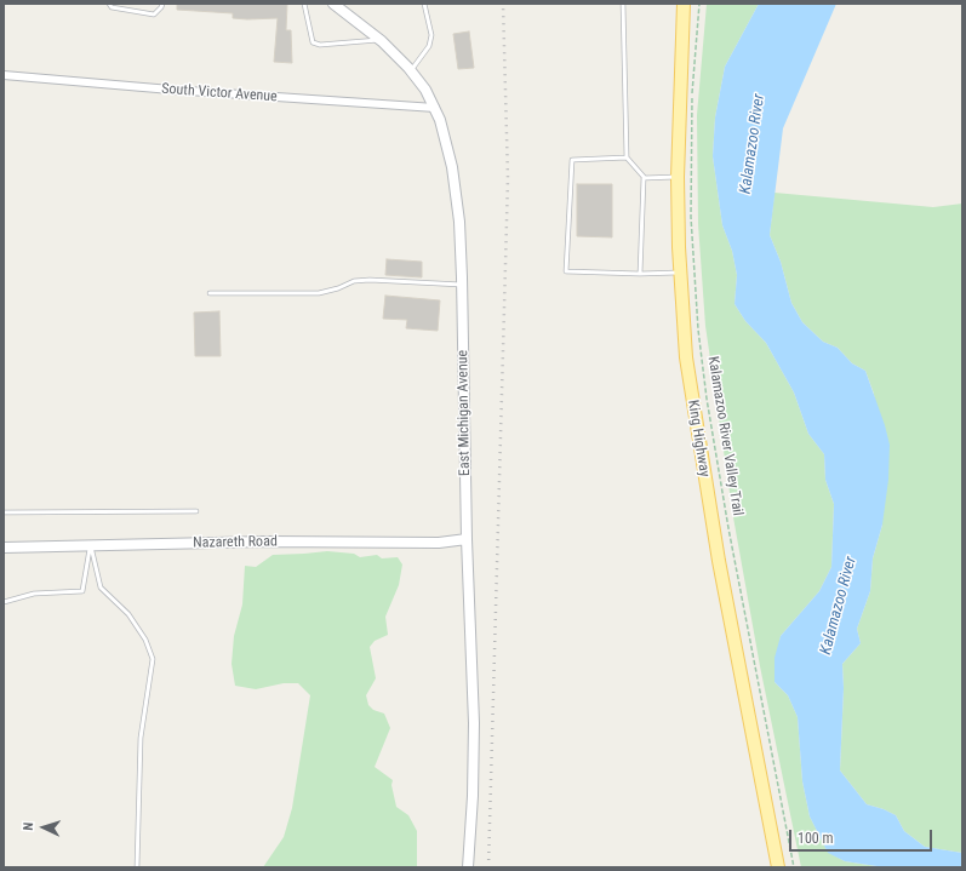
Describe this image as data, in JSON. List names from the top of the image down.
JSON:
{
  "streets": {
    "main road": ["King Highway"],
    "street": ["South Victor Avenue", "East Michigan Avenue", "Nazareth Road"],
    "path": ["Kalamazoo River Valley Trail"]
  },
  "crossings": [
    ["South Victor Avenue", "East Michigan Avenue"],
    ["East Michigan Avenue", "Nazareth Road"]
  ],
  "water": ["Kalamazoo River"],
  "scale_bar": "100 m",
  "north": "left"
}
